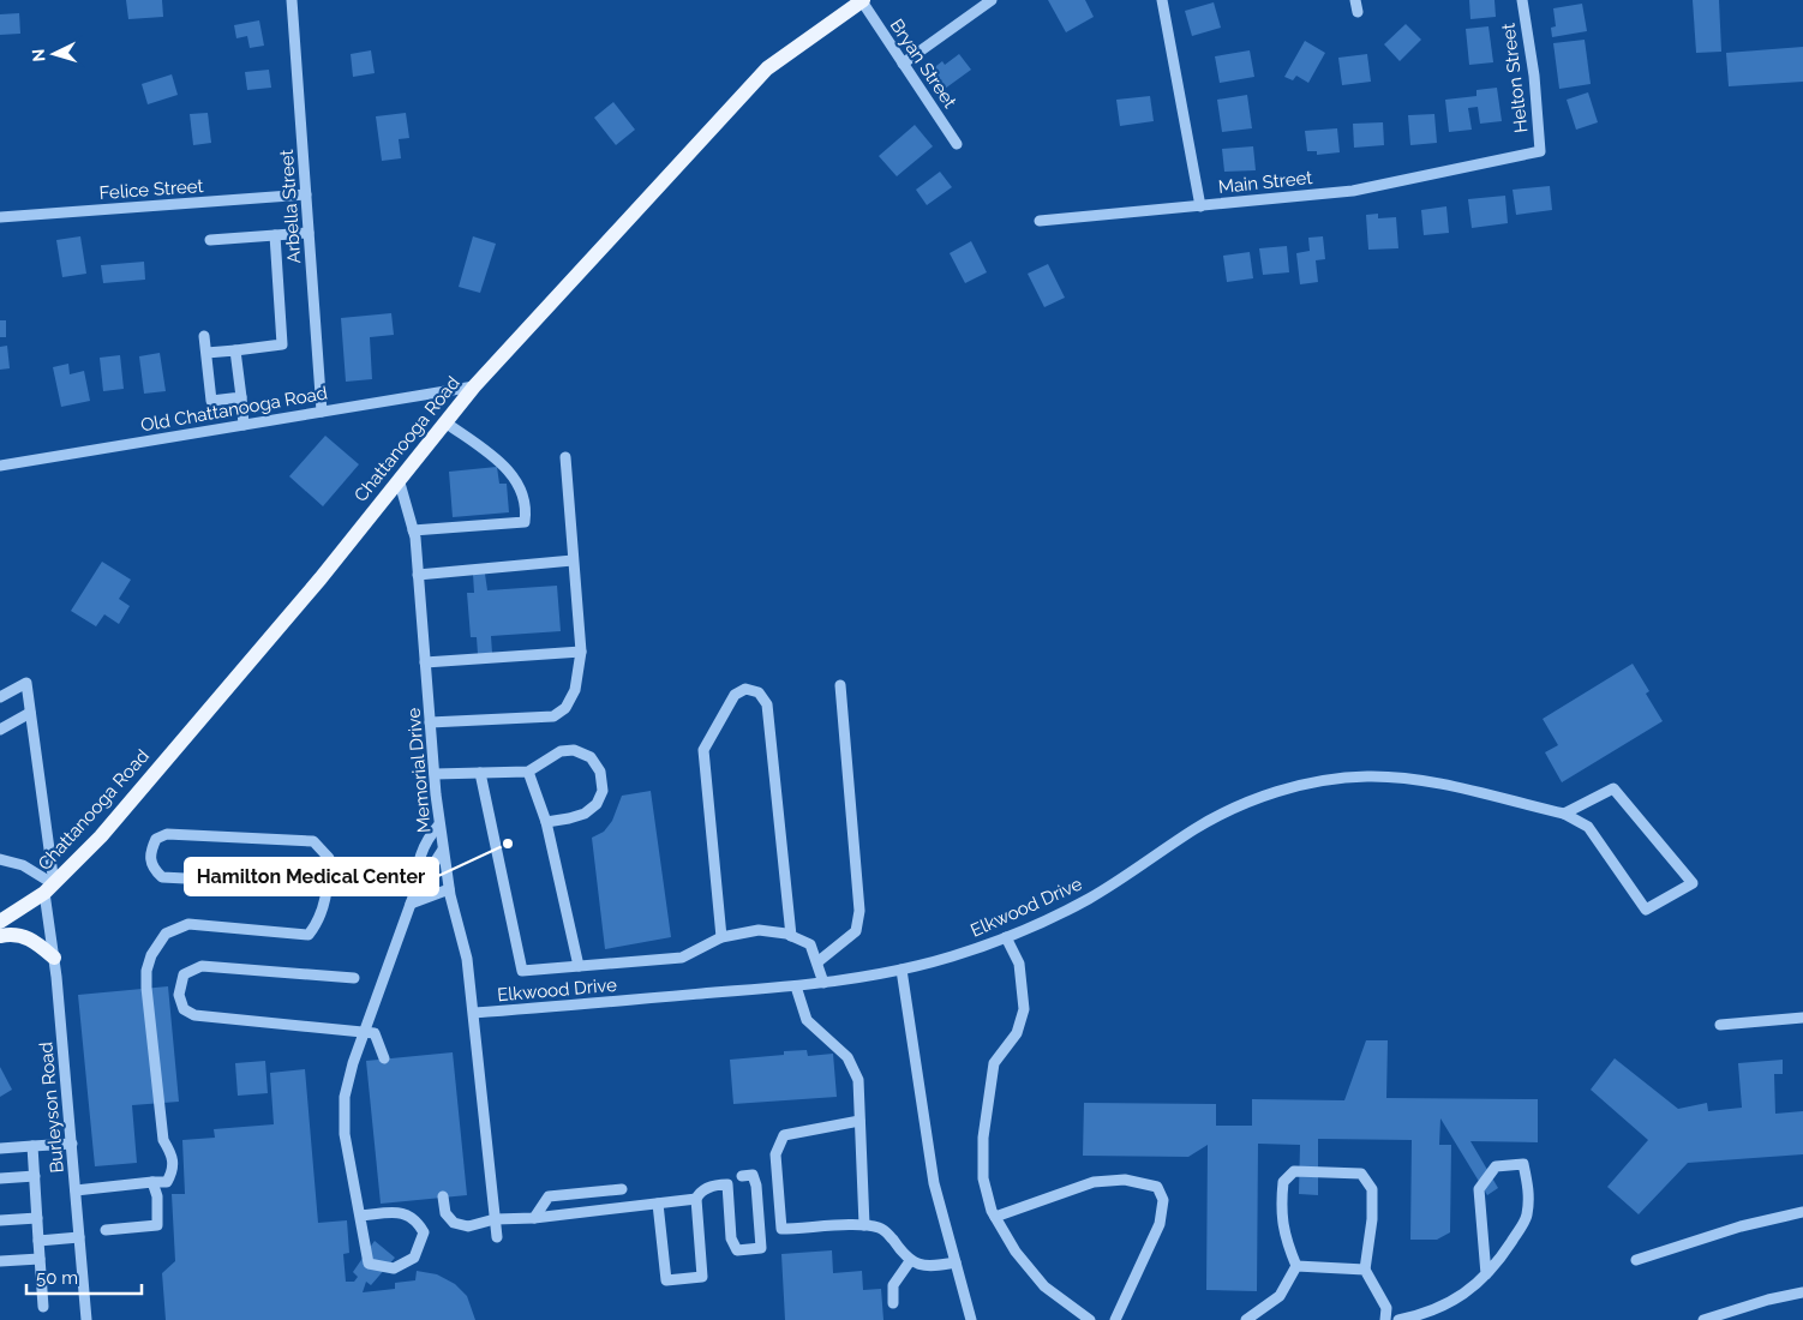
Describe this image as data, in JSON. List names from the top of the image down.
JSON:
{
  "streets": {
    "main road": ["Chattanooga Road"],
    "street": [
      "Bryan Street",
      "Helton Street",
      "Main Street",
      "Felice Street",
      "Arbella Street",
      "Old Chattanooga Road",
      "Memorial Drive",
      "Elkwood Drive",
      "Burleyson Road"
    ]
  },
  "crossings": [
    ["Bryan Street", "Chattanooga Road"],
    ["Helton Street", "Main Street"],
    ["Felice Street", "Arbella Street"],
    ["Arbella Street", "Old Chattanooga Road"],
    ["Old Chattanooga Road", "Chattanooga Road"],
    ["Chattanooga Road", "Memorial Drive"],
    ["Chattanooga Road", "Burleyson Road"],
    ["Memorial Drive", "Elkwood Drive"]
  ],
  "places": ["Hamilton Medical Center"],
  "scale_bar": "50 m",
  "north": "left"
}
